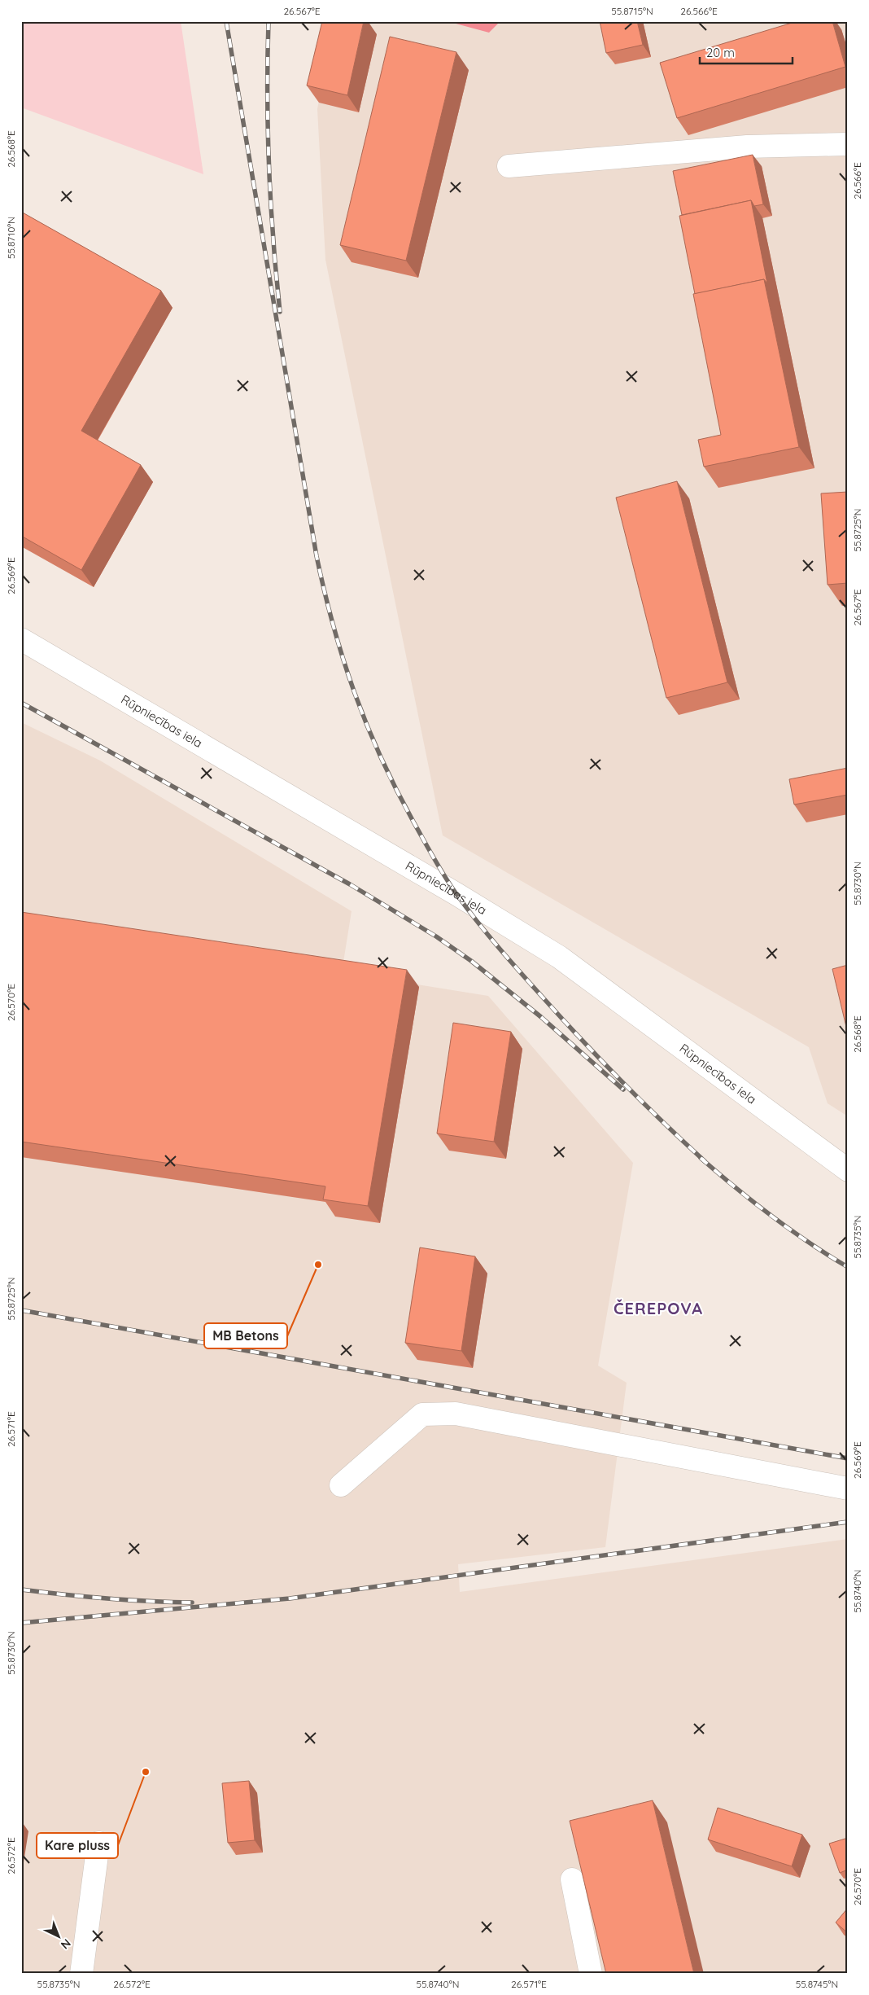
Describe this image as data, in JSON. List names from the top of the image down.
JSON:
{
  "streets": {
    "street": ["Rūpniecības iela"]
  },
  "districts": ["ČEREPOVA"],
  "places": ["MB Betons", "Kare pluss"],
  "scale_bar": "20 m",
  "north": "bottom right",
  "coordinates": [
    "26.567°E",
    "55.8715°N",
    "26.566°E",
    "26.568°E",
    "55.8710°N",
    "55.8725°N",
    "26.569°E",
    "55.8730°N",
    "26.570°E",
    "55.8735°N",
    "26.571°E",
    "55.8740°N",
    "26.572°E",
    "55.8745°N"
  ]
}
